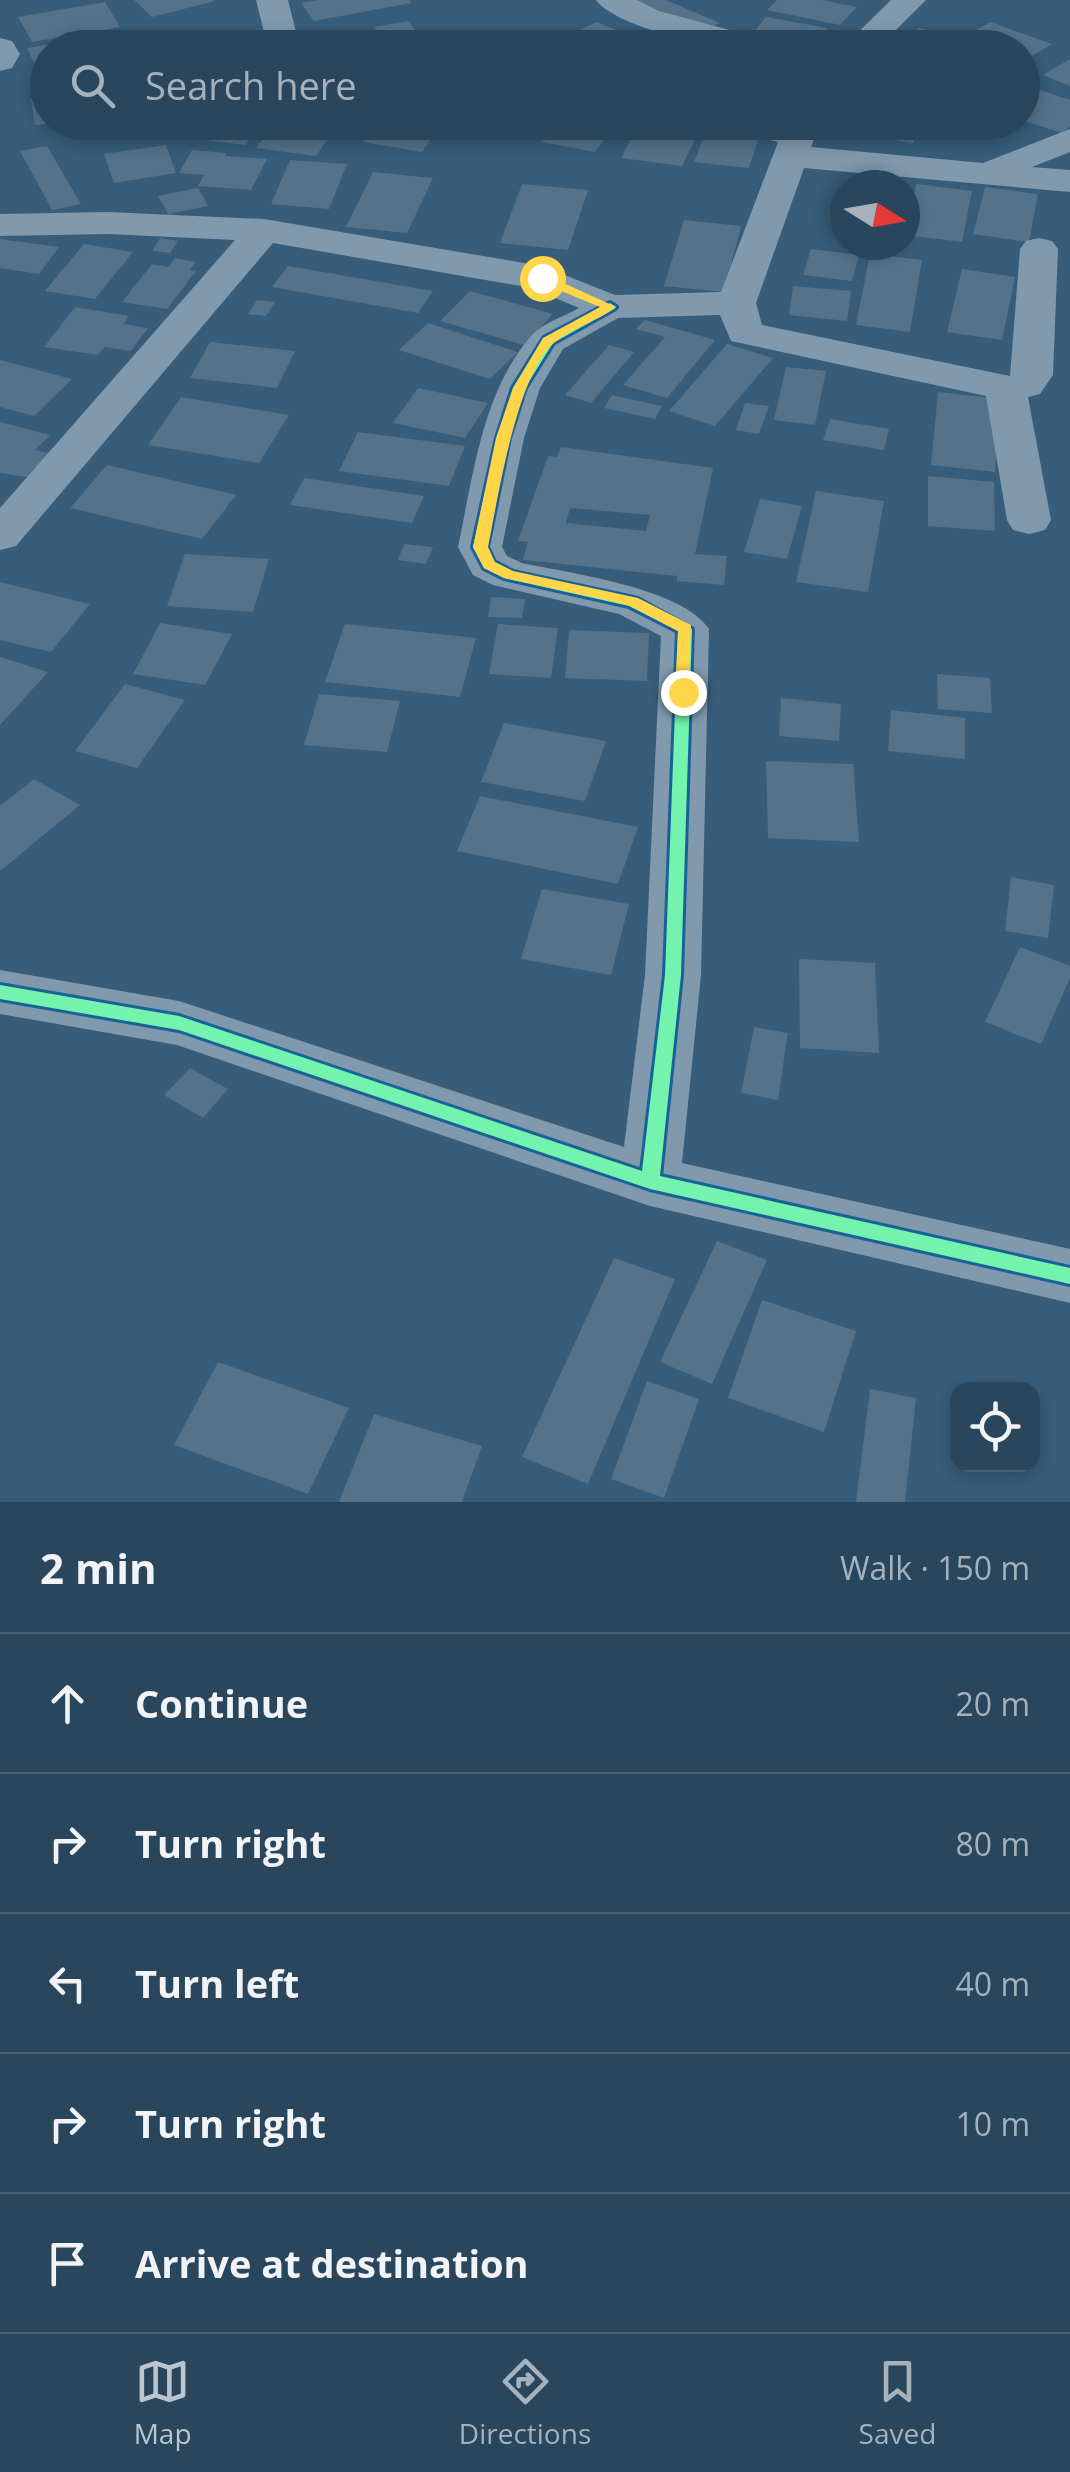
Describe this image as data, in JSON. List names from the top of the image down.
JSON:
{
  "north": "right",
  "page": {
    "search": "Search here",
    "heading": ["2 min", "Walk · 150 m"],
    "list": [
      ["Continue", "20 m"],
      ["Turn right", "80 m"],
      ["Turn left", "40 m"],
      ["Turn right", "10 m"],
      "Arrive at destination"
    ],
    "nav": ["Map", "Directions", "Saved"]
  }
}
